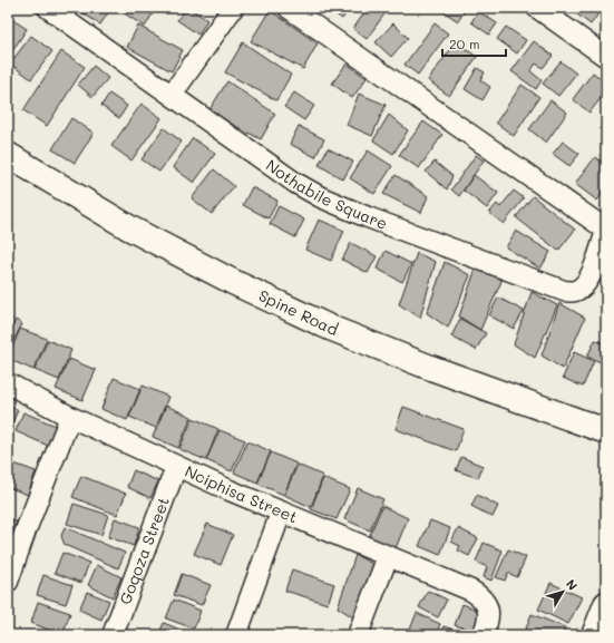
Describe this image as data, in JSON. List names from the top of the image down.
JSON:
{
  "streets": {
    "main road": ["Spine Road"],
    "street": ["Nothabile Square", "Nciphisa Street", "Goqoza Street"]
  },
  "crossings": [
    ["Nciphisa Street", "Goqoza Street"]
  ],
  "scale_bar": "20 m",
  "north": "top right"
}
